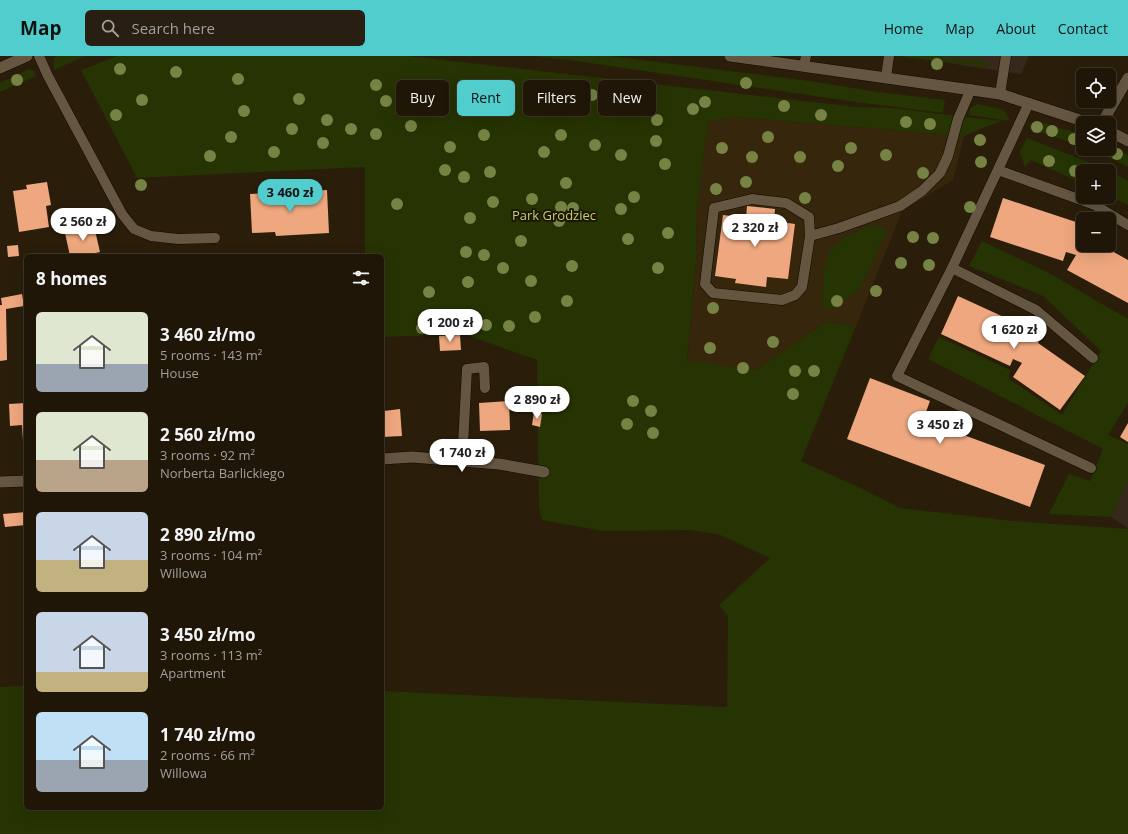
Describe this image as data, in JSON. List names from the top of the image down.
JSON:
{
  "parks": ["Park Grodziec"],
  "page": {
    "header": "Map",
    "search": "Search here",
    "nav": [
      "Home",
      "Map",
      "About",
      "Contact"
    ],
    "map_buttons": ["+", "−"],
    "chip": [
      "Buy",
      "Rent",
      "Filters",
      "New"
    ],
    "price": [
      "3 460 zł",
      "2 560 zł",
      "2 320 zł",
      "1 200 zł",
      "1 620 zł",
      "2 890 zł",
      "3 450 zł",
      "1 740 zł"
    ],
    "heading": "8 homes",
    "list": [
      {
        "name": "3 460 zł/mo",
        "note": "5 rooms · 143 m² · House"
      },
      {
        "name": "2 560 zł/mo",
        "note": "3 rooms · 92 m² · Norberta Barlickiego"
      },
      {
        "name": "2 890 zł/mo",
        "note": "3 rooms · 104 m² · Willowa"
      },
      {
        "name": "3 450 zł/mo",
        "note": "3 rooms · 113 m² · Apartment"
      },
      {
        "name": "1 740 zł/mo",
        "note": "2 rooms · 66 m² · Willowa"
      }
    ]
  }
}
